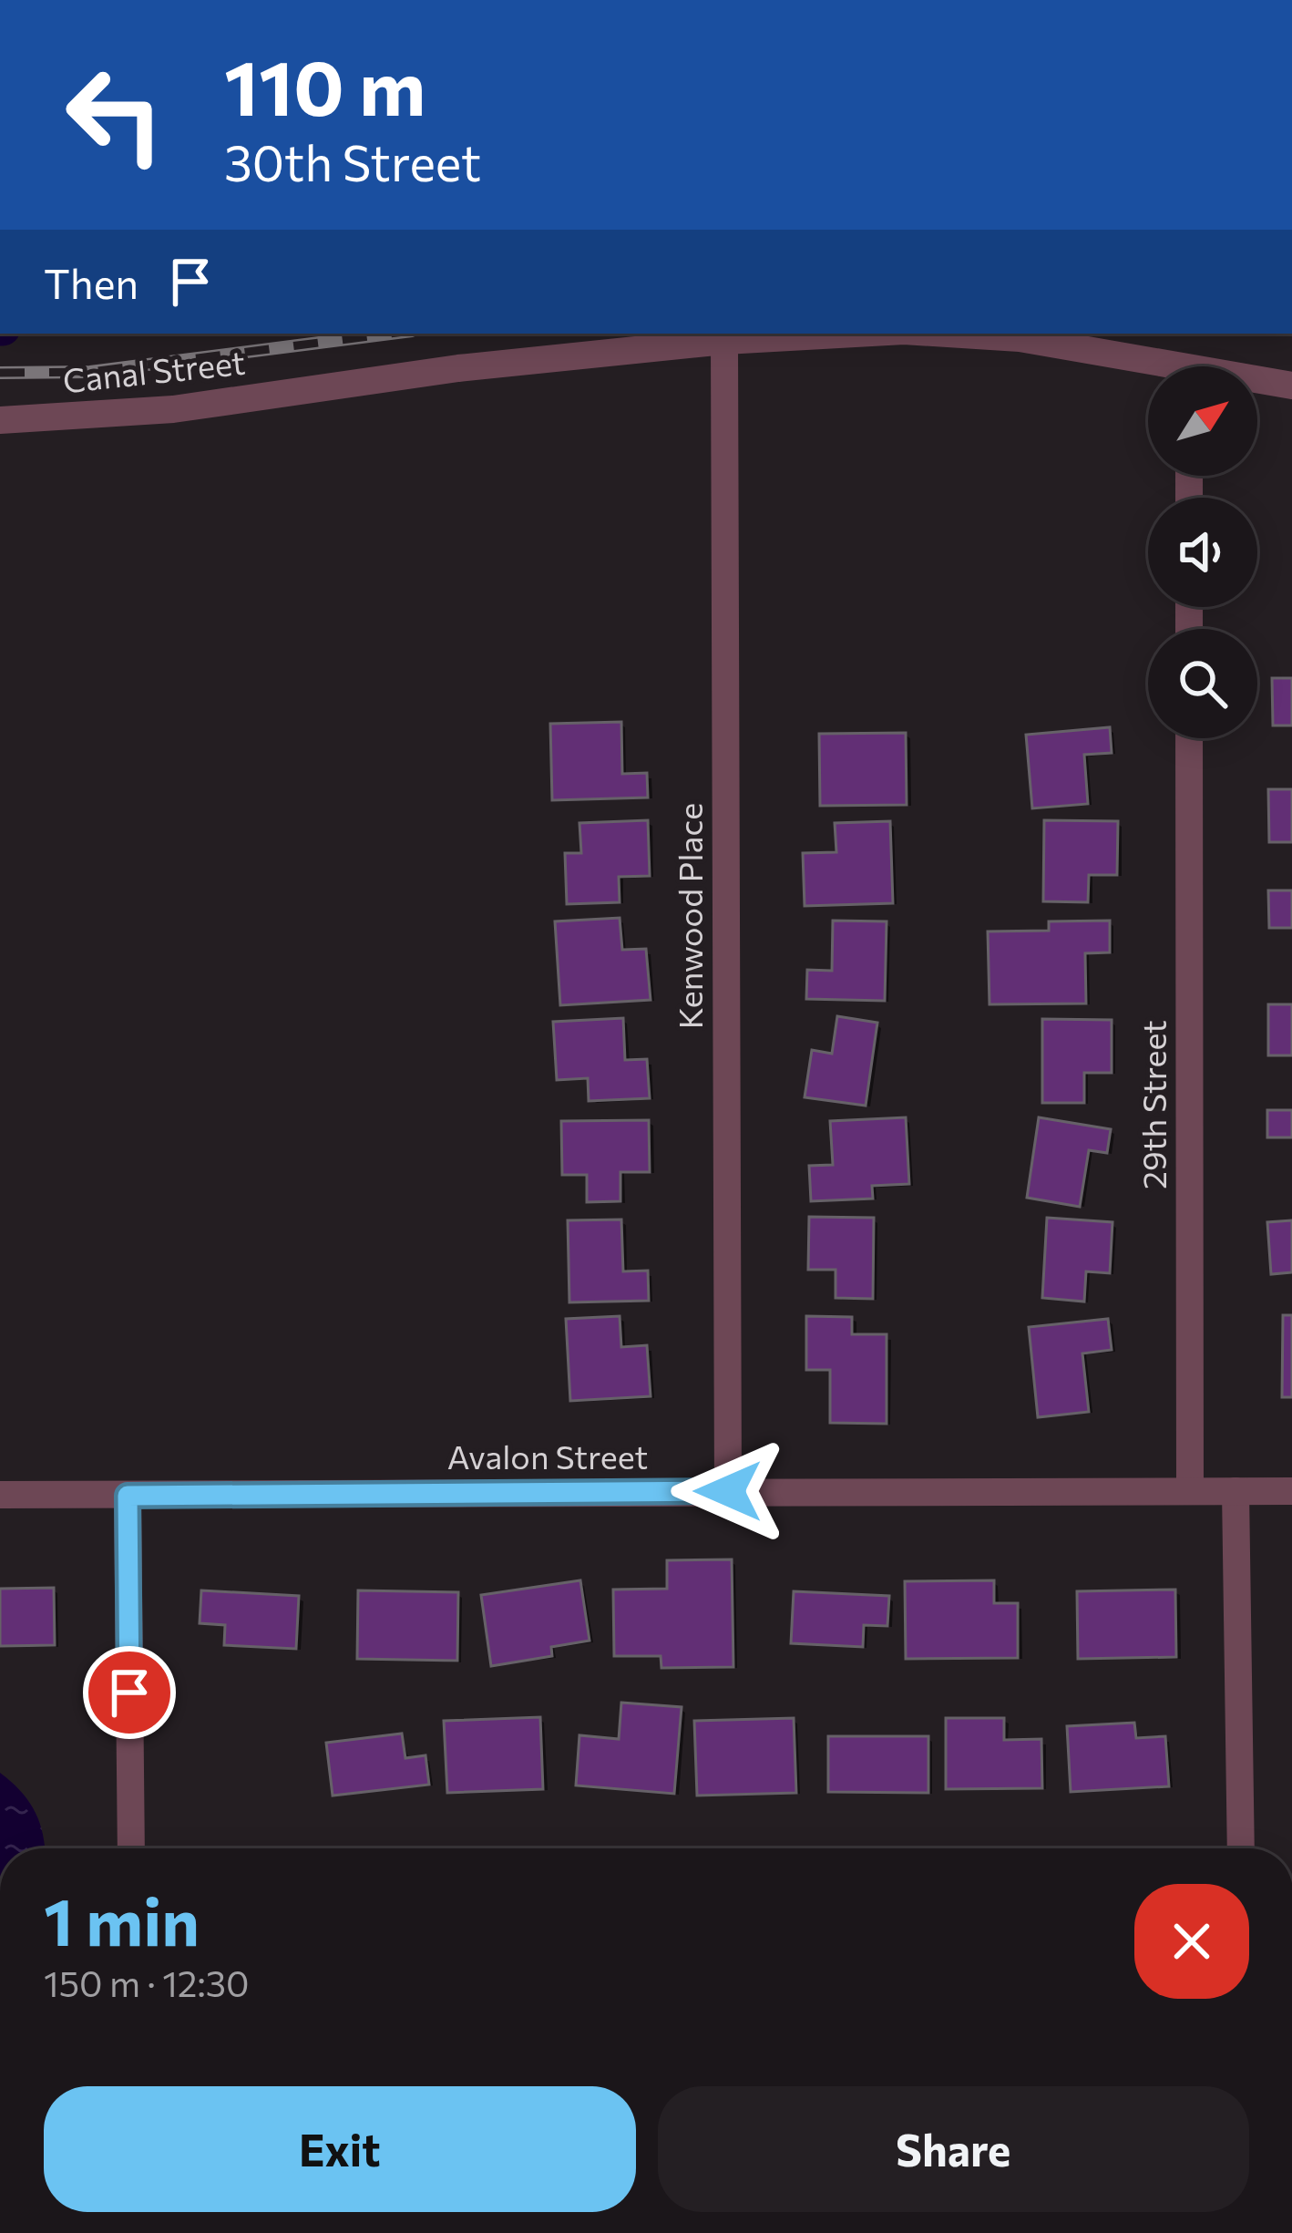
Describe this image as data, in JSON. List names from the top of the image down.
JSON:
{
  "streets": {
    "street": [
      "Canal Street",
      "Kenwood Place",
      "29th Street",
      "Avalon Street"
    ]
  },
  "crossings": [
    ["Canal Street", "Kenwood Place"],
    ["Kenwood Place", "Avalon Street"],
    ["29th Street", "Avalon Street"]
  ],
  "north": "top right",
  "page": {
    "turn": ["110 m", "30th Street"],
    "then": "Then",
    "heading": ["1 min", "150 m · 12:30"],
    "buttons": ["Exit", "Share"]
  }
}
